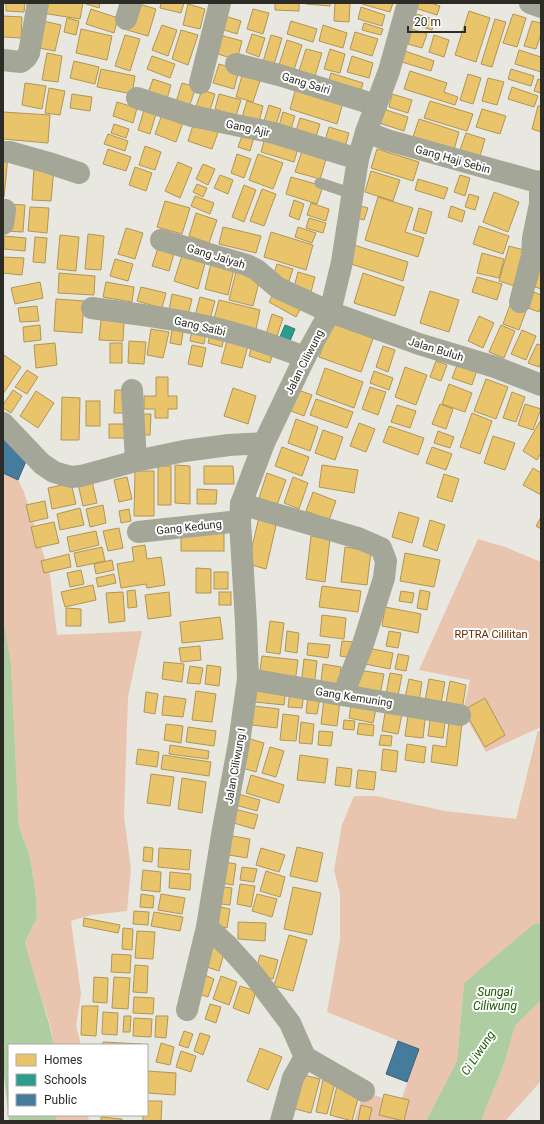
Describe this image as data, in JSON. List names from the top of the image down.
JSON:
{
  "streets": {
    "street": [
      "Gang Sairi",
      "Gang Ajir",
      "Gang Haji Sebin",
      "Gang Jaiyah",
      "Gang Saibi",
      "Jalan Buluh",
      "Jalan Ciliwung",
      "Gang Kedung",
      "Gang Kemuning",
      "Jalan Ciliwung I"
    ]
  },
  "crossings": [
    ["Gang Sairi", "Jalan Ciliwung"],
    ["Gang Ajir", "Jalan Ciliwung"],
    ["Gang Haji Sebin", "Jalan Ciliwung"],
    ["Gang Jaiyah", "Jalan Buluh"],
    ["Gang Jaiyah", "Jalan Ciliwung"],
    ["Gang Saibi", "Jalan Ciliwung"],
    ["Jalan Buluh", "Jalan Ciliwung"],
    ["Jalan Ciliwung", "Jalan Ciliwung I"],
    ["Gang Kedung", "Jalan Ciliwung I"],
    ["Gang Kemuning", "Jalan Ciliwung I"]
  ],
  "water": ["Sungai Ciliwung", "Ci Liwung"],
  "parks": ["RPTRA Cililitan"],
  "legend": ["Homes", "Schools", "Public"],
  "scale_bar": "20 m"
}
